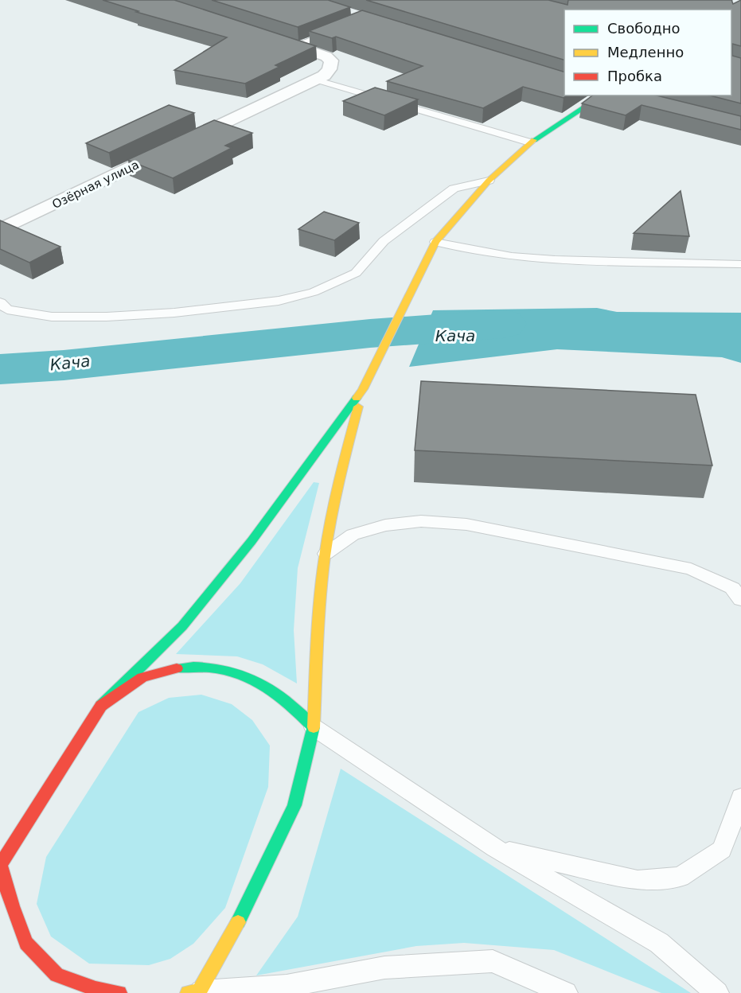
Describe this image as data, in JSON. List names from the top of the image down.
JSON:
{
  "streets": {
    "street": ["Озёрная улица"]
  },
  "water": ["Кача"],
  "legend": ["Свободно", "Медленно", "Пробка"]
}
